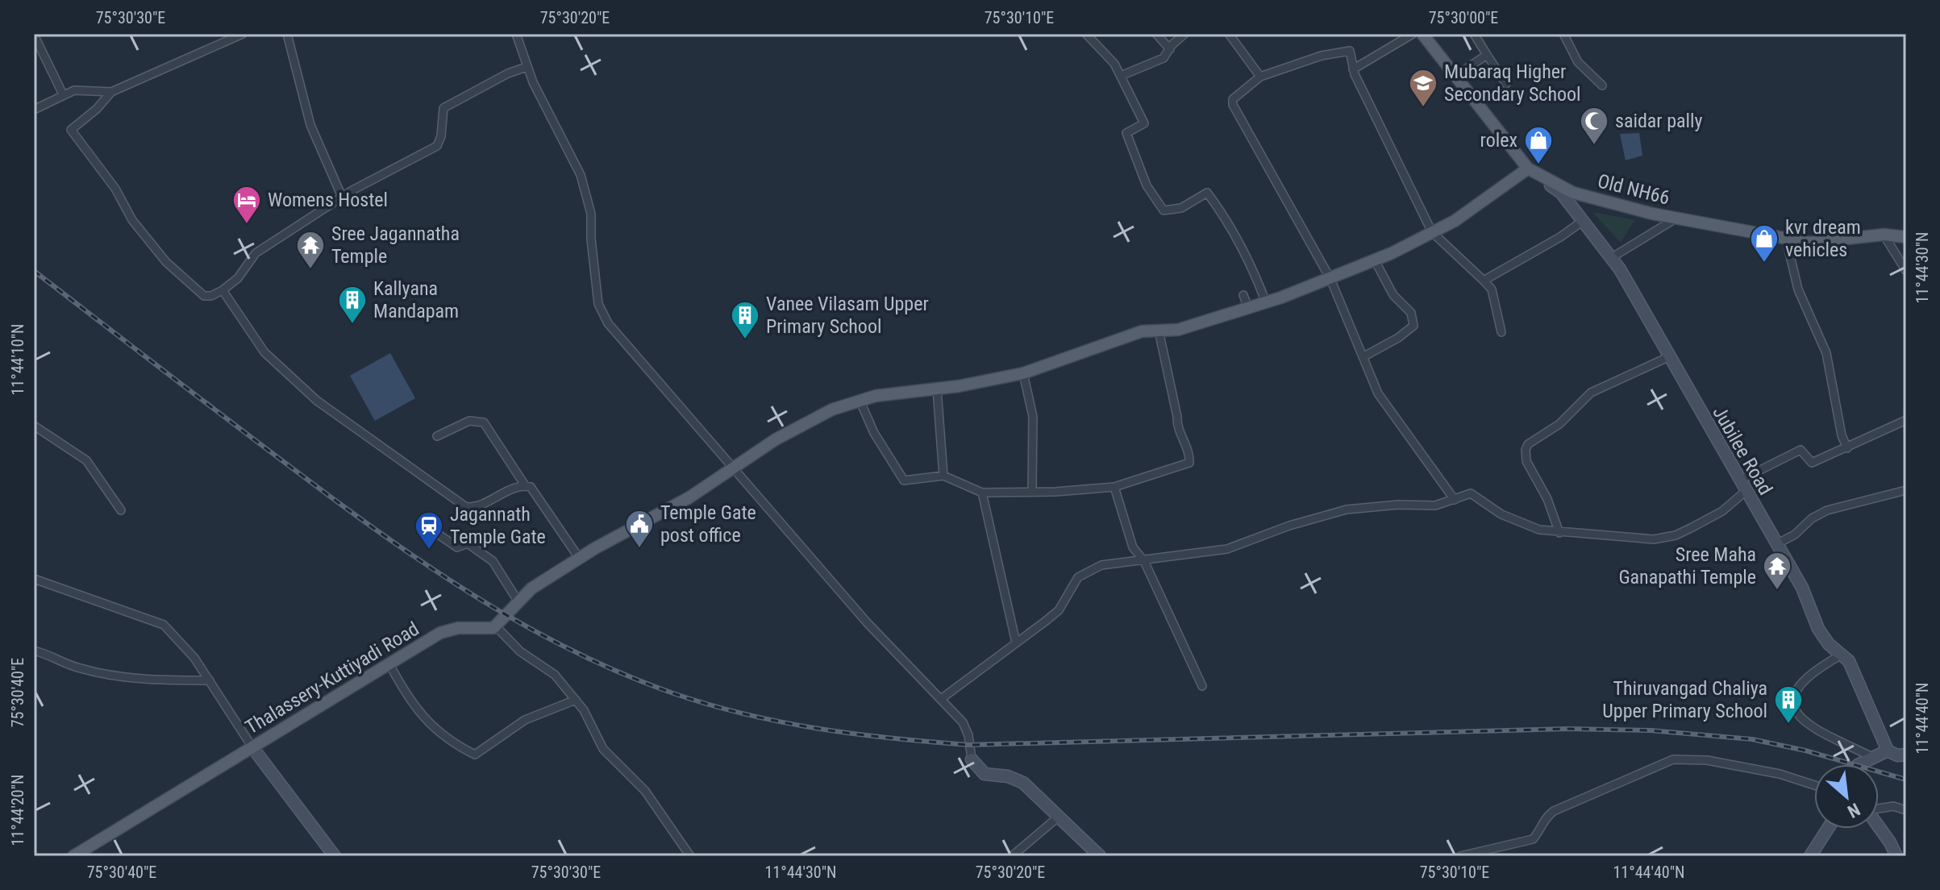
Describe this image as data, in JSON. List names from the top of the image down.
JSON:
{
  "streets": {
    "main road": ["Old NH66", "Thalassery-Kuttiyadi Road"],
    "street": ["Jubilee Road"]
  },
  "crossings": [
    ["Old NH66", "Jubilee Road"]
  ],
  "places": {
    "school or university": ["Mubaraq Higher Secondary School"],
    "mosque": ["saidar pally"],
    "shop": ["rolex", "kvr dream vehicles"],
    "hotel": ["Womens Hostel"],
    "temple": ["Sree Jagannatha Temple", "Sree Maha Ganapathi Temple"],
    "building": ["Kallyana Mandapam", "Vanee Vilasam Upper Primary School", "Thiruvangad Chaliya Upper Primary School"],
    "public building": ["Temple Gate post office"],
    "station": ["Jagannath Temple Gate"]
  },
  "north": "bottom right",
  "coordinates": [
    "75°30'30\"E",
    "75°30'20\"E",
    "75°30'10\"E",
    "75°30'00\"E",
    "11°44'30\"N",
    "11°44'10\"N",
    "75°30'40\"E",
    "11°44'40\"N",
    "11°44'20\"N"
  ]
}
